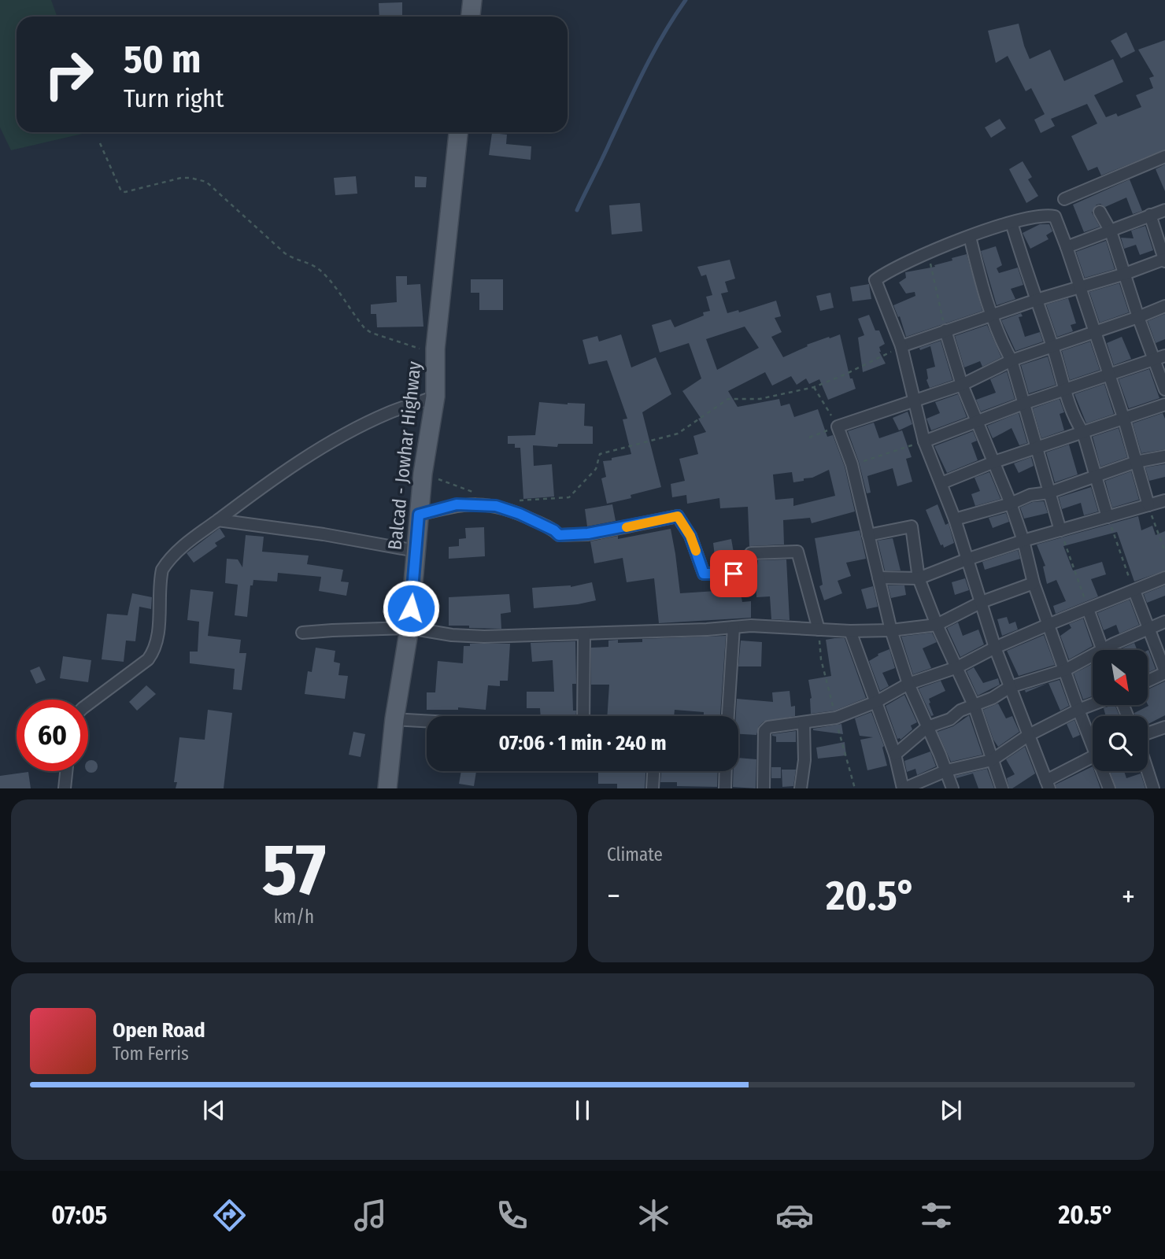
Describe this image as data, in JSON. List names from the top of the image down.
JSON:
{
  "streets": {
    "main road": ["Balcad - Jowhar Highway"]
  },
  "north": "bottom right",
  "page": {
    "turn": ["50 m", "Turn right"],
    "limit": "60",
    "trip": "07:06 · 1 min · 240 m",
    "tile": [
      ["57", "km/h"],
      "Climate"
    ],
    "heat": ["−", "20.5°", "+"],
    "song": ["Open Road", "Tom Ferris"],
    "tabs": ["07:05", "20.5°"]
  }
}
